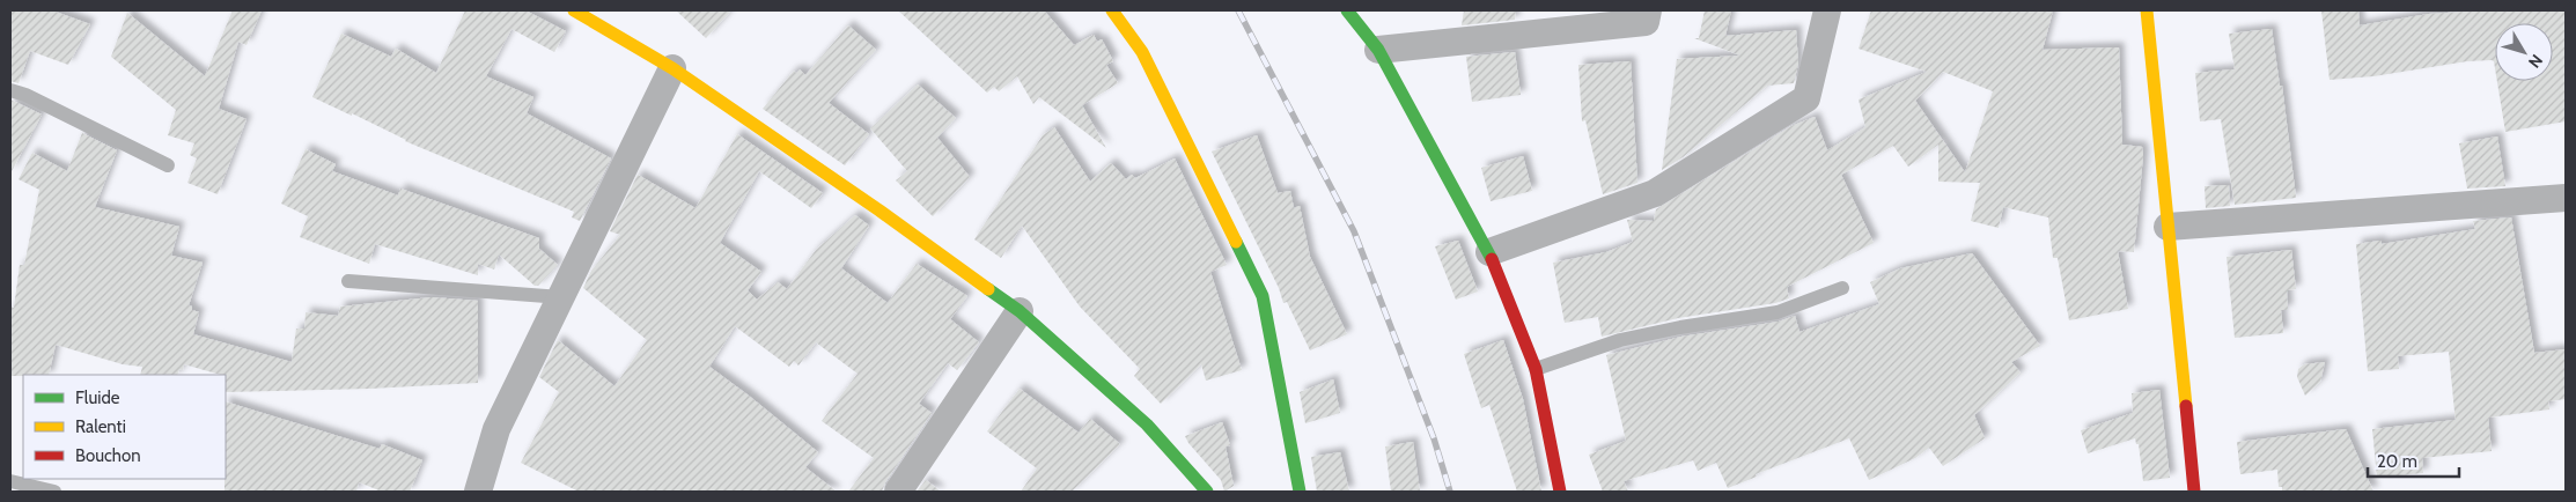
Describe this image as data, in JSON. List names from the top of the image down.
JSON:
{
  "legend": ["Fluide", "Ralenti", "Bouchon"],
  "scale_bar": "20 m",
  "north": "bottom right"
}
